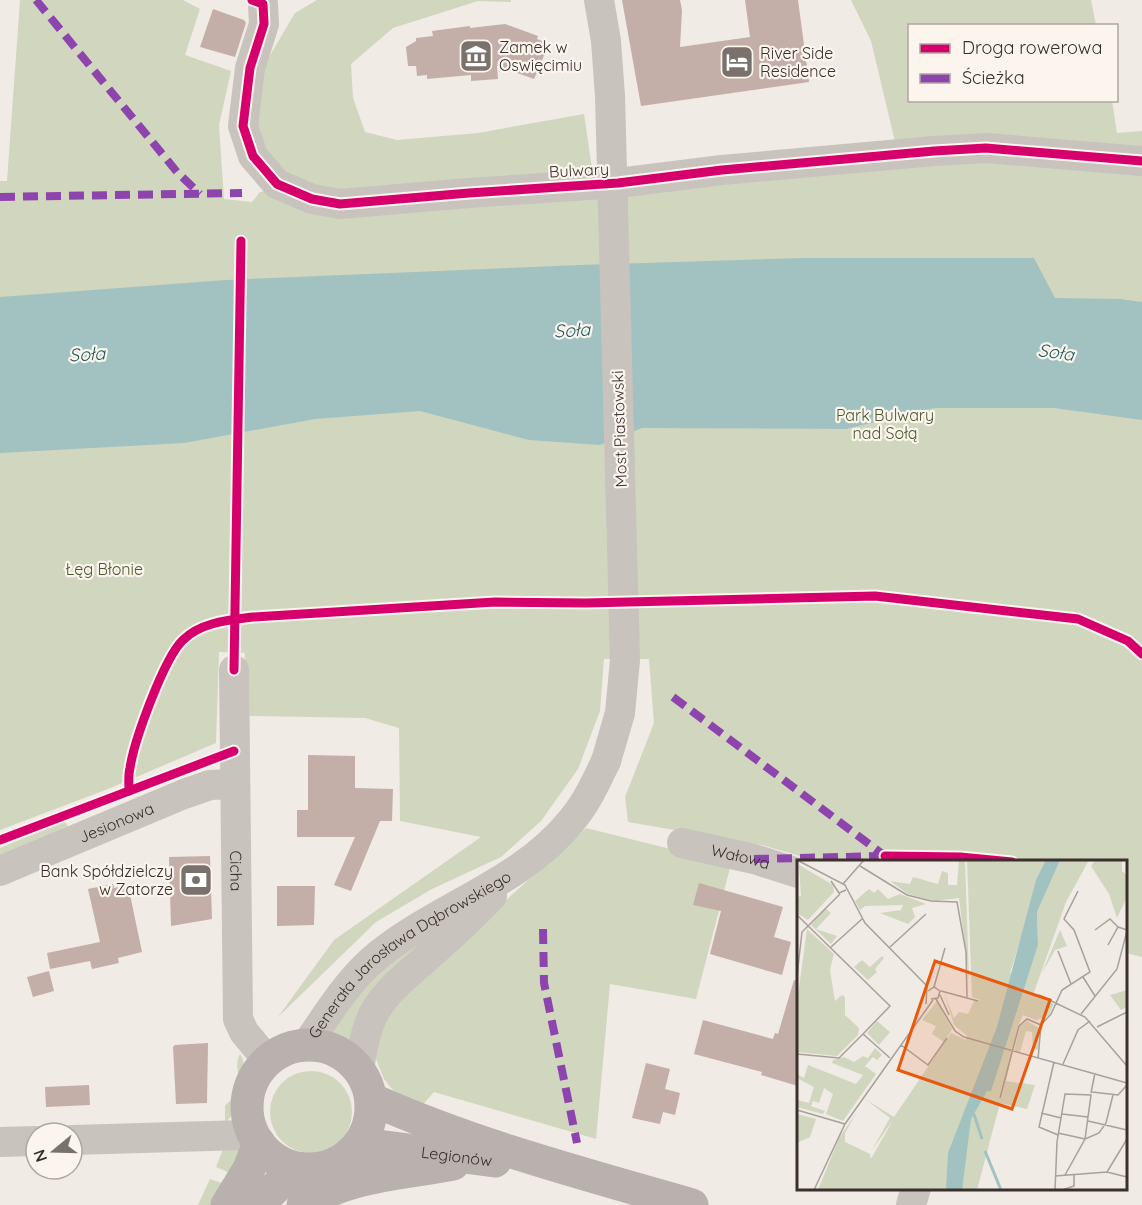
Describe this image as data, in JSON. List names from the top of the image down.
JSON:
{
  "streets": {
    "main road": ["Legionów"],
    "street": [
      "Bulwary",
      "Most Piastowski",
      "Jesionowa",
      "Wałowa",
      "Cicha",
      "Generała Jarosława Dąbrowskiego"
    ]
  },
  "crossings": [
    ["Most Piastowski", "Generała Jarosława Dąbrowskiego"],
    ["Jesionowa", "Cicha"],
    ["Cicha", "Generała Jarosława Dąbrowskiego"],
    ["Cicha", "Legionów"],
    ["Generała Jarosława Dąbrowskiego", "Legionów"]
  ],
  "water": ["Soła"],
  "parks": ["Park Bulwary nad Sołą", "Łęg Błonie"],
  "places": {
    "museum": ["Zamek w Oswięcimiu"],
    "hotel": ["River Side Residence"],
    "bank": ["Bank Spółdzielczy w Zatorze"]
  },
  "legend": ["Droga rowerowa", "Ścieżka"],
  "north": "left"
}
